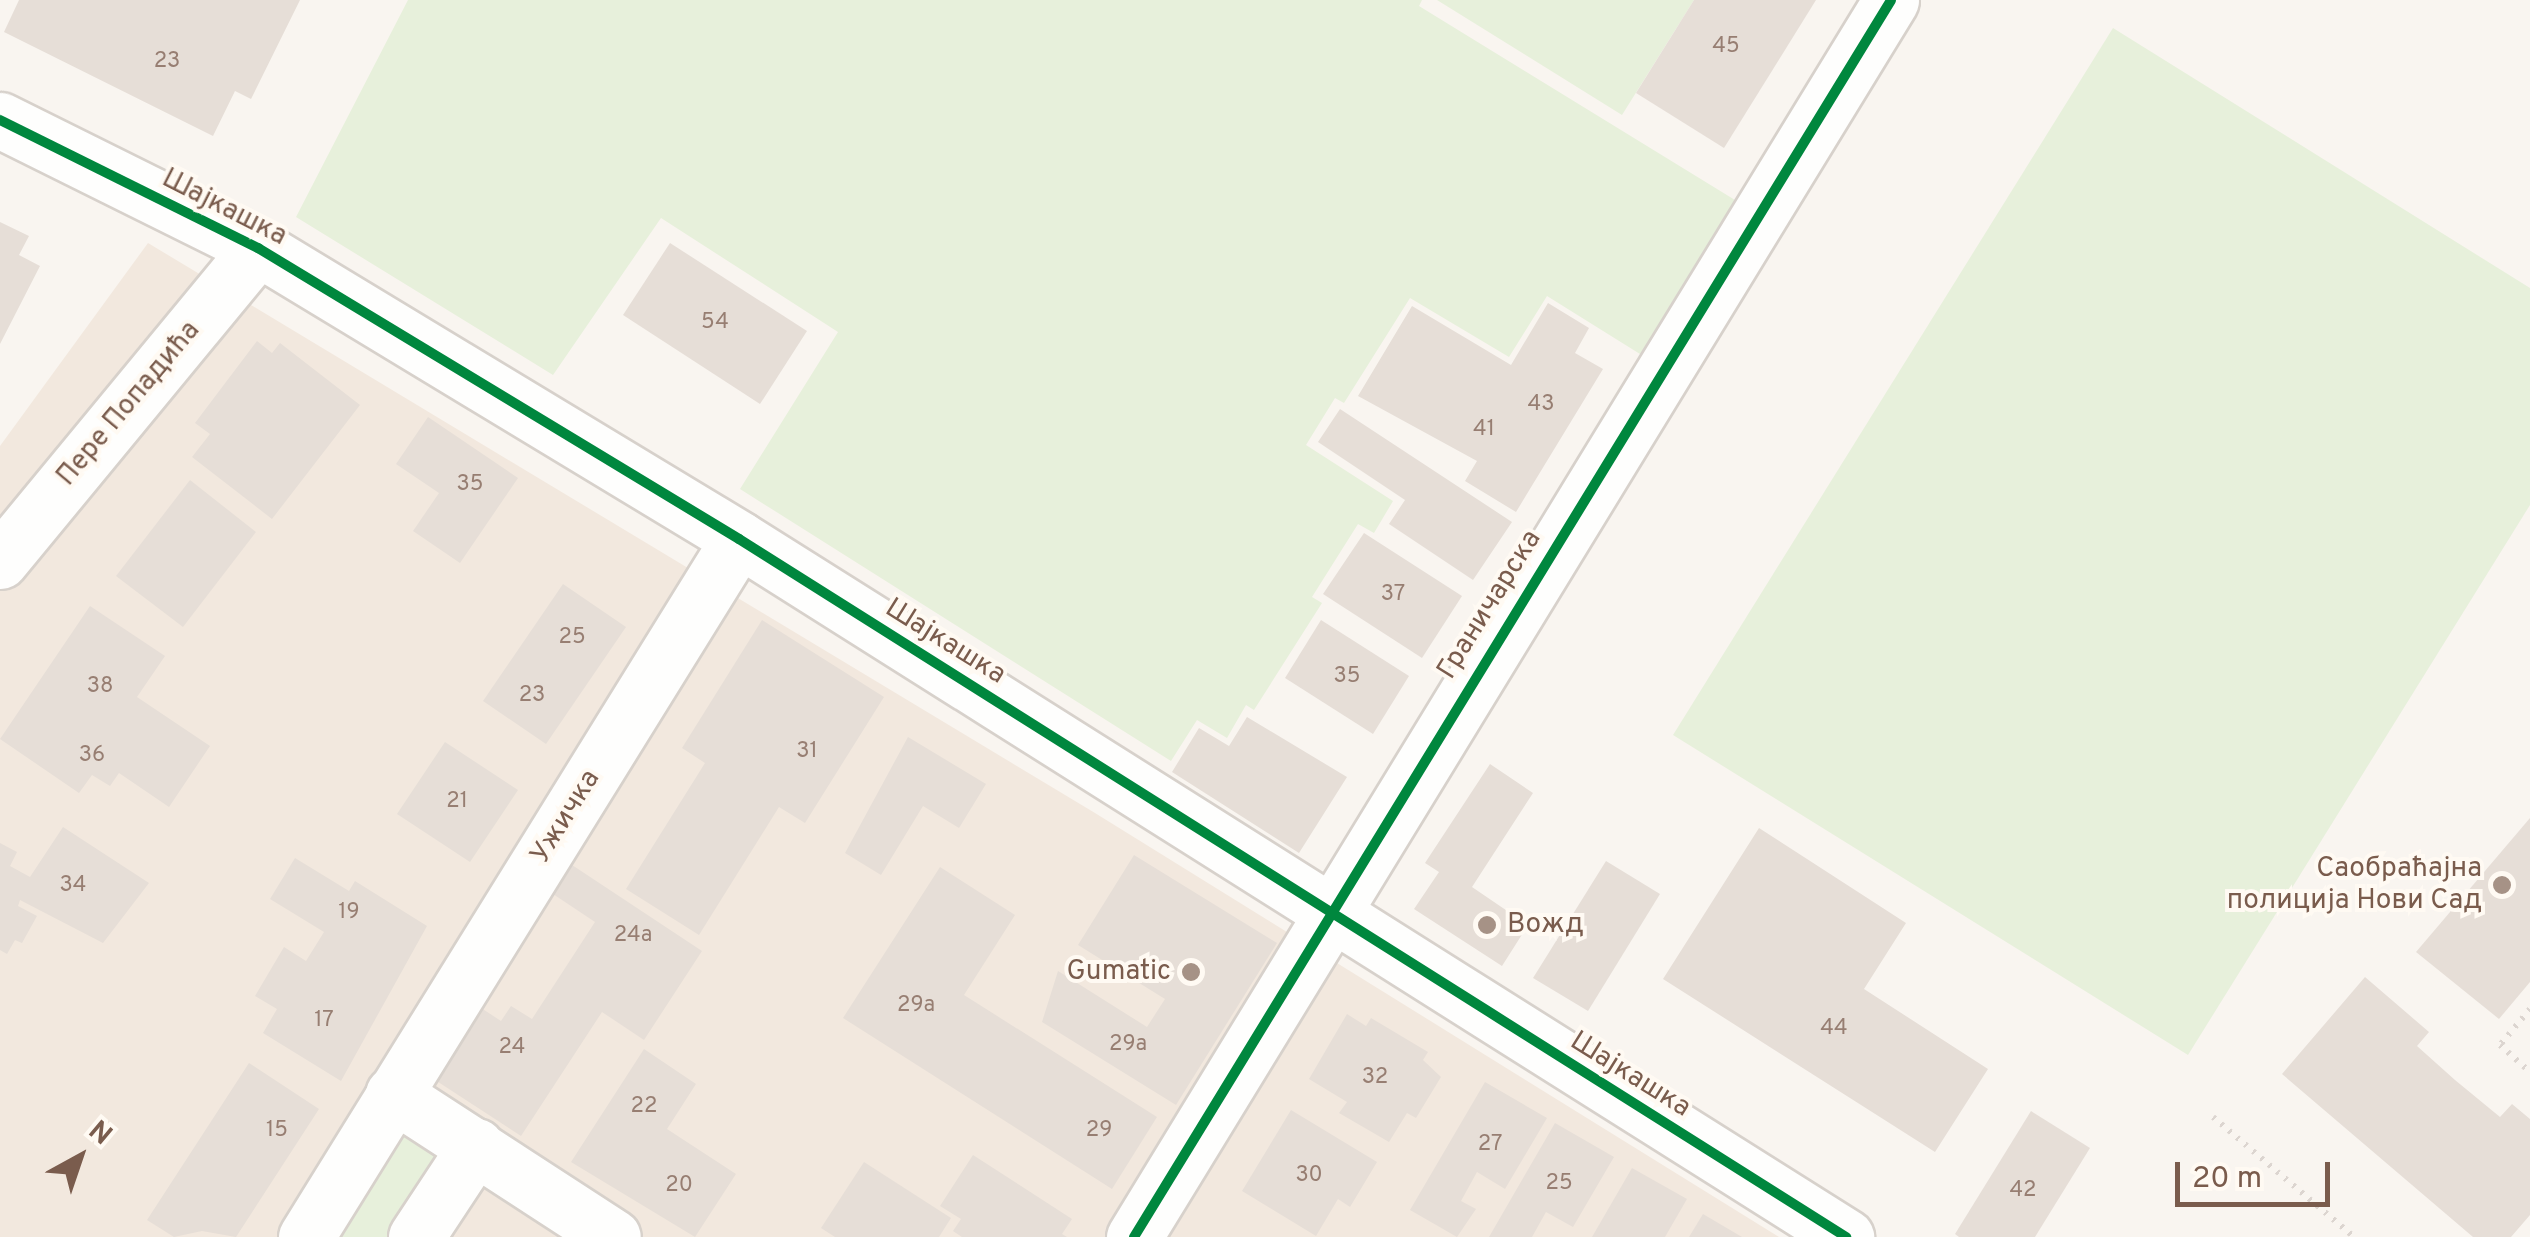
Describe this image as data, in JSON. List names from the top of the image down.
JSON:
{
  "streets": {
    "street": [
      "Шајкашка",
      "Пере Попадића",
      "Граничарска",
      "Ужичка"
    ]
  },
  "crossings": [
    ["Шајкашка", "Пере Попадића"],
    ["Шајкашка", "Граничарска"],
    ["Шајкашка", "Ужичка"]
  ],
  "places": ["Саобраћајна полиција Нови Сад", "Вожд", "Gumatic"],
  "house_numbers": [
    "45",
    "23",
    "54",
    "43",
    "41",
    "35",
    "37",
    "25",
    "35",
    "38",
    "23",
    "31",
    "36",
    "21",
    "34",
    "19",
    "24a",
    "29a",
    "17",
    "44",
    "29a",
    "24",
    "32",
    "22",
    "15",
    "29",
    "27",
    "30",
    "25",
    "20",
    "42"
  ],
  "scale_bar": "20 m",
  "north": "top right"
}
